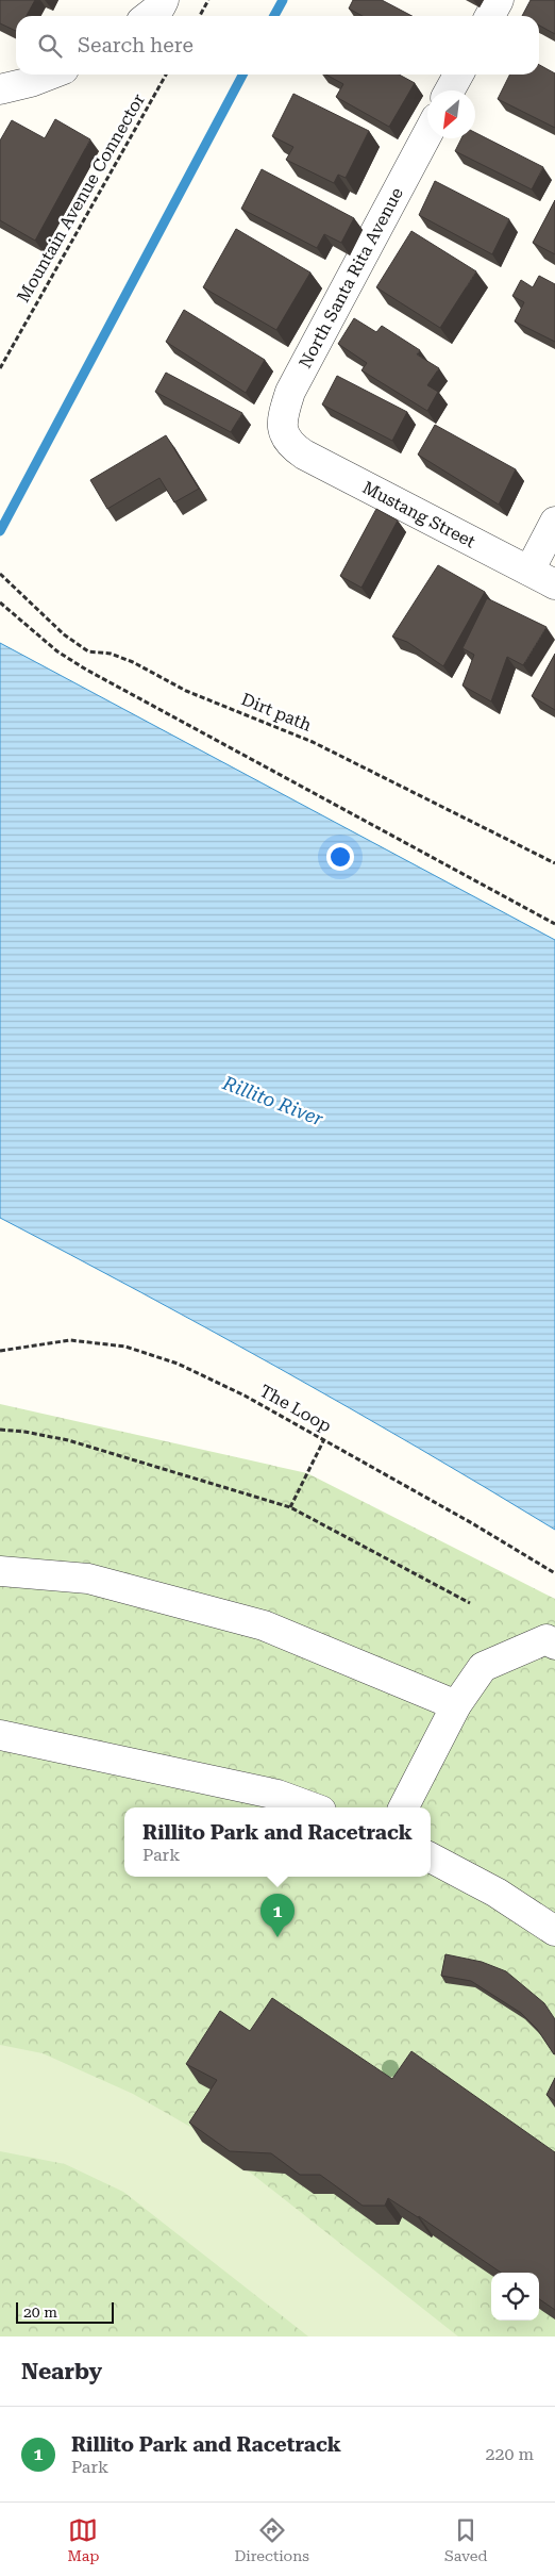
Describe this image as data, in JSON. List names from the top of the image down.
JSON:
{
  "streets": {
    "street": ["North Santa Rita Avenue", "Mustang Street"],
    "path": ["Mountain Avenue Connector", "Dirt path", "The Loop"]
  },
  "crossings": [
    ["North Santa Rita Avenue", "Mustang Street"]
  ],
  "water": ["Rillito River"],
  "scale_bar": "20 m",
  "north": "bottom left",
  "page": {
    "search": "Search here",
    "popup": ["Rillito Park and Racetrack", "Park"],
    "pins": "1",
    "scale": "20 m",
    "heading": "Nearby",
    "list": [
      {
        "mark": "1",
        "name": "Rillito Park and Racetrack",
        "note": "Park",
        "value": "220 m"
      }
    ],
    "nav": ["Map", "Directions", "Saved"]
  }
}
